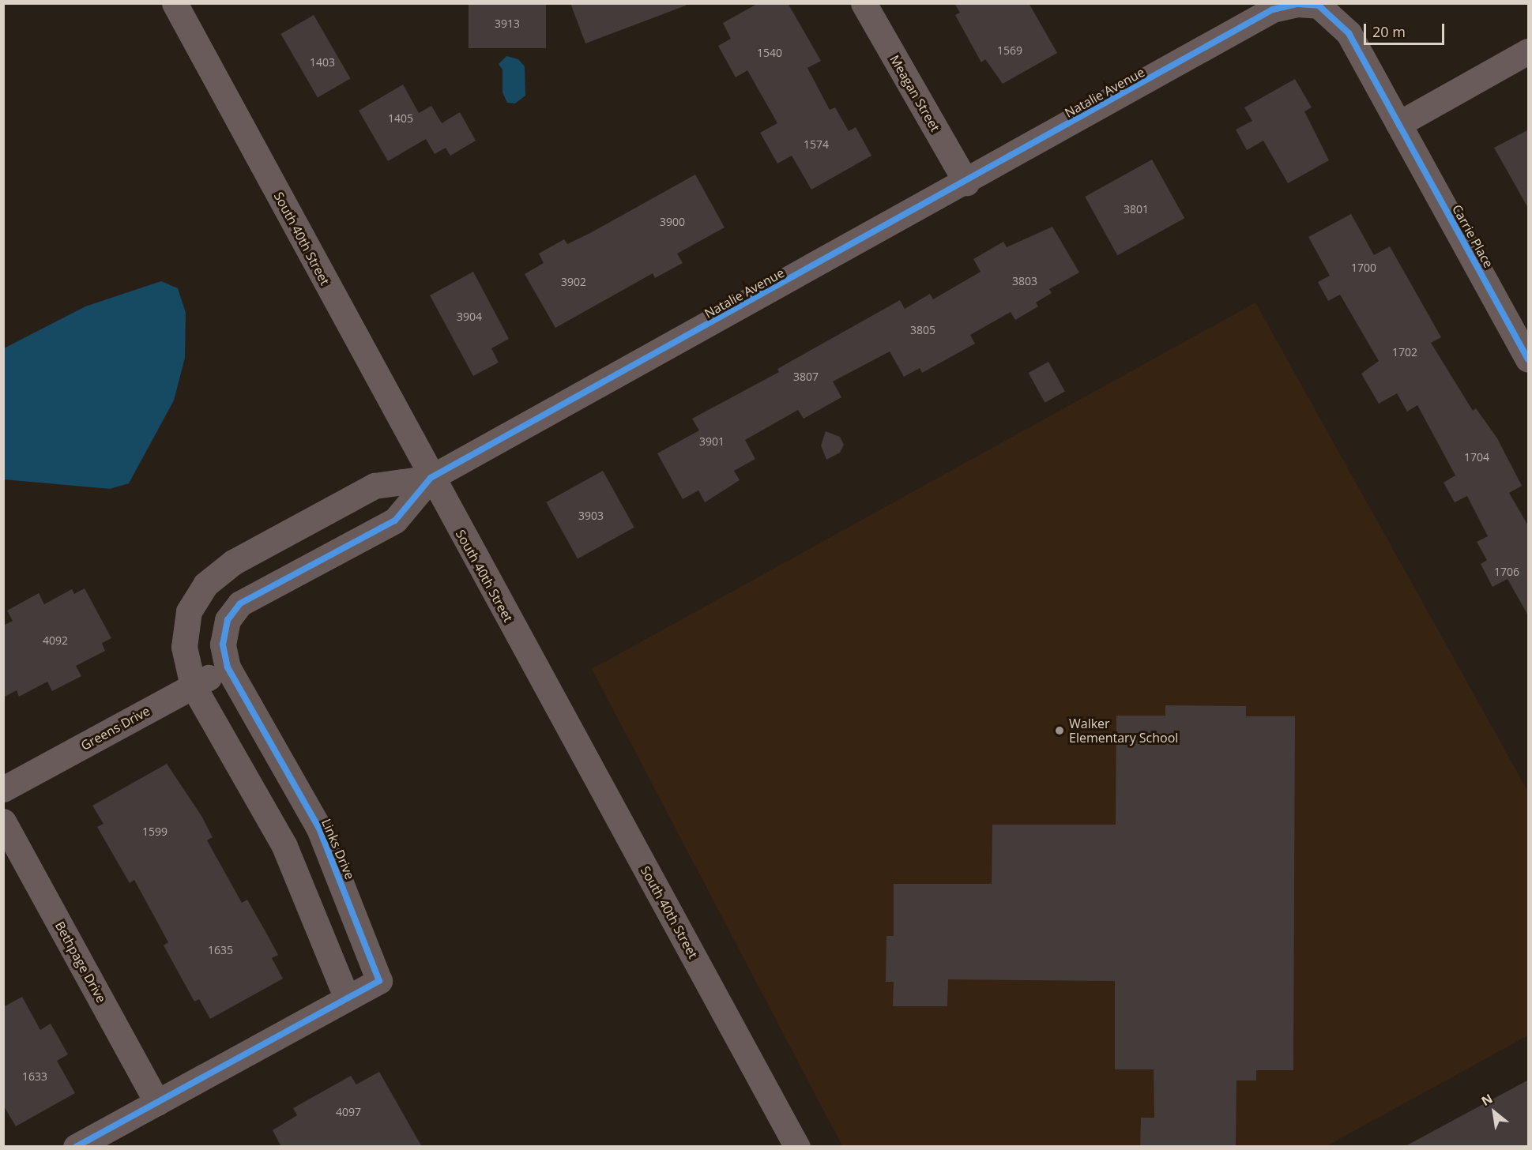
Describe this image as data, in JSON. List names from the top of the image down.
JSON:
{
  "streets": {
    "street": [
      "Natalie Avenue",
      "Meagan Street",
      "Carrie Place",
      "South 40th Street",
      "Greens Drive",
      "Links Drive",
      "Bethpage Drive"
    ]
  },
  "crossings": [
    ["Natalie Avenue", "Meagan Street"],
    ["Natalie Avenue", "Carrie Place"],
    ["Natalie Avenue", "South 40th Street"],
    ["Natalie Avenue", "Links Drive"],
    ["South 40th Street", "Links Drive"],
    ["Greens Drive", "Links Drive"],
    ["Links Drive", "Bethpage Drive"]
  ],
  "places": ["Walker Elementary School"],
  "house_numbers": [
    "3913",
    "1569",
    "1540",
    "1403",
    "1405",
    "1574",
    "3801",
    "3900",
    "1700",
    "3803",
    "3902",
    "3904",
    "3805",
    "1702",
    "3807",
    "3901",
    "1704",
    "3903",
    "1706",
    "4092",
    "1599",
    "1635",
    "1633",
    "4097"
  ],
  "scale_bar": "20 m",
  "north": "top left"
}
